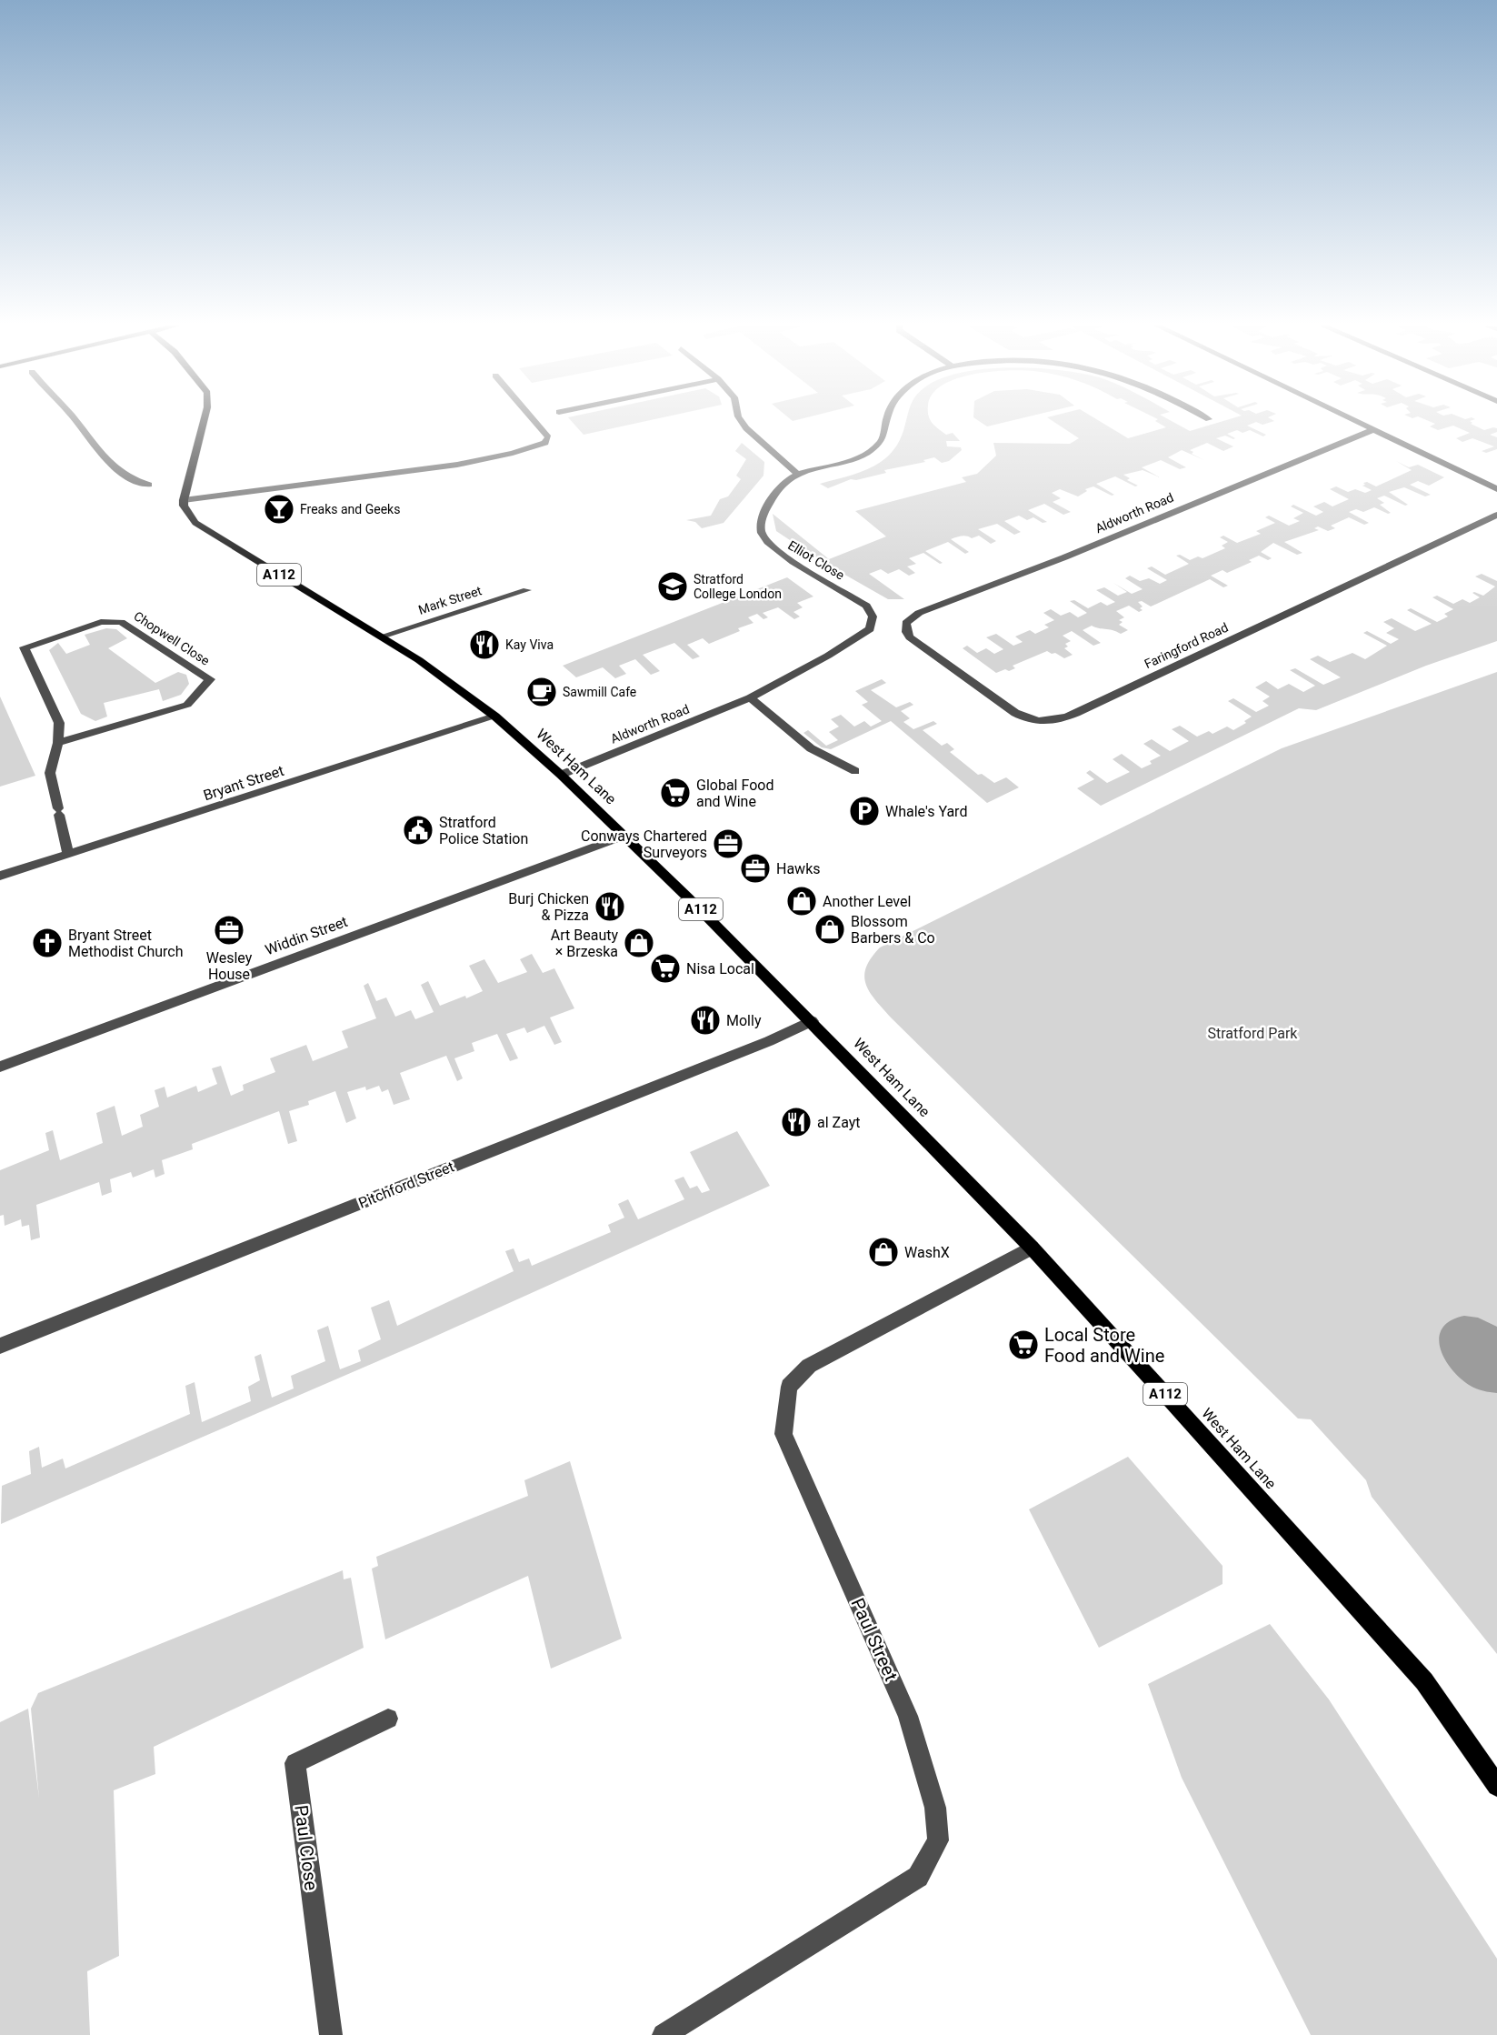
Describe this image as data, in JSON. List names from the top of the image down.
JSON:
{
  "streets": {
    "main road": ["A112", "West Ham Lane"],
    "street": [
      "Aldworth Road",
      "Elliot Close",
      "Mark Street",
      "Chopwell Close",
      "Faringford Road",
      "Bryant Street",
      "Widdin Street",
      "Pitchford Street",
      "Paul Street",
      "Paul Close"
    ]
  },
  "crossings": [
    ["Aldworth Road", "Elliot Close"],
    ["Aldworth Road", "Faringford Road"],
    ["Aldworth Road", "West Ham Lane"],
    ["Mark Street", "West Ham Lane"],
    ["Chopwell Close", "Bryant Street"],
    ["West Ham Lane", "Bryant Street"],
    ["West Ham Lane", "Widdin Street"],
    ["West Ham Lane", "Pitchford Street"],
    ["West Ham Lane", "Paul Street"]
  ],
  "parks": ["Stratford Park"],
  "places": {
    "bar": ["Freaks and Geeks"],
    "school or university": ["Stratford College London"],
    "restaurant": [
      "Kay Viva",
      "Burj Chicken & Pizza",
      "Molly",
      "al Zayt"
    ],
    "cafe": ["Sawmill Cafe"],
    "supermarket": ["Global Food and Wine", "Nisa Local", "Local Store Food and Wine"],
    "parking": ["Whale's Yard"],
    "public building": ["Stratford Police Station"],
    "office": ["Conways Chartered Surveyors", "Hawks", "Wesley House"],
    "shop": [
      "Another Level",
      "Blossom Barbers & Co",
      "Art Beauty × Brzeska",
      "WashX"
    ],
    "church": ["Bryant Street Methodist Church"]
  }
}
